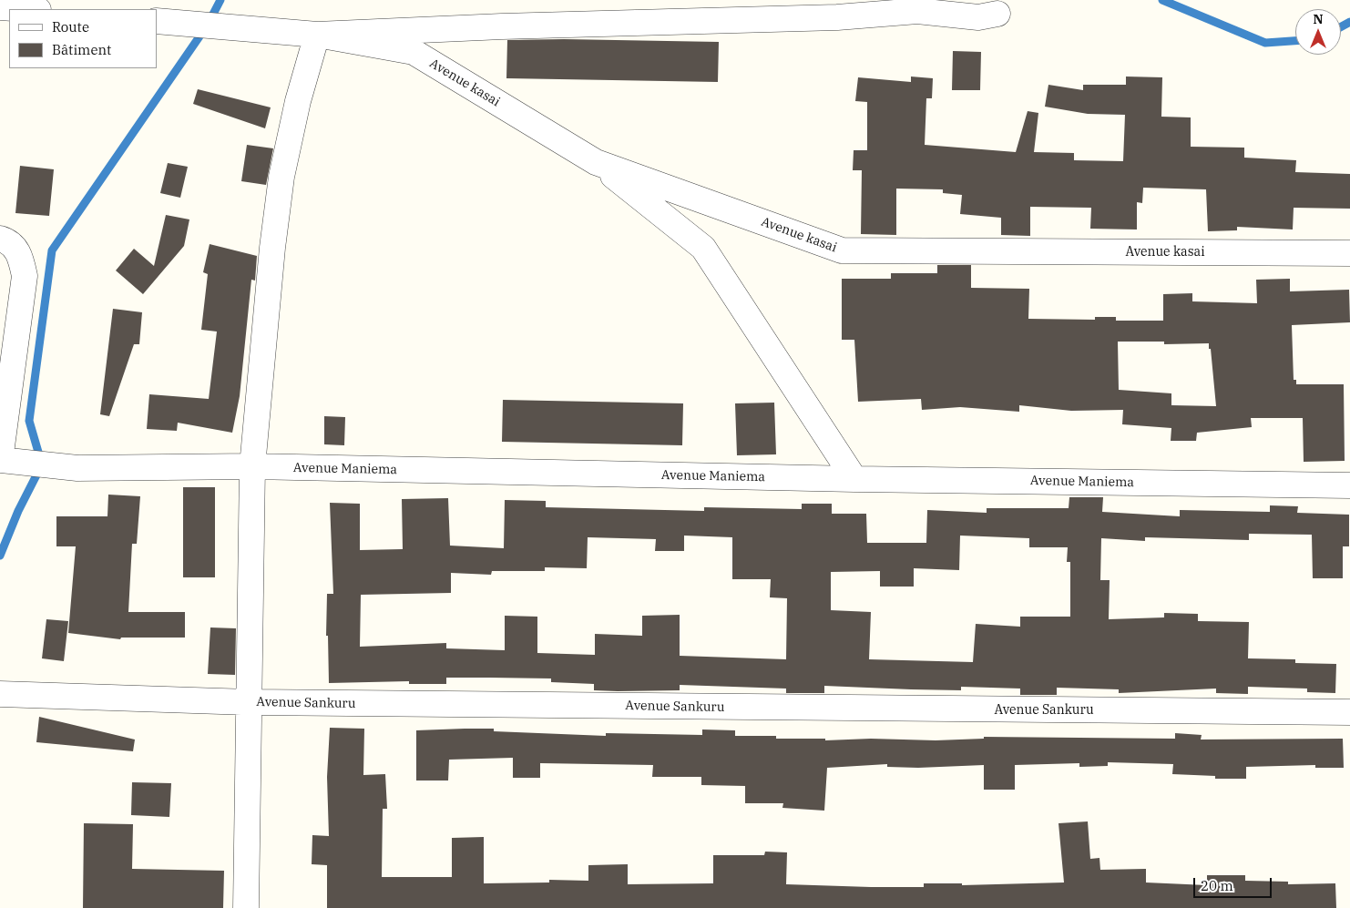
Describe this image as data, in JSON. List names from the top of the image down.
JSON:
{
  "streets": {
    "street": ["Avenue kasai", "Avenue Maniema", "Avenue Sankuru"]
  },
  "legend": ["Route", "Bâtiment"],
  "scale_bar": "20 m",
  "north": "top"
}
